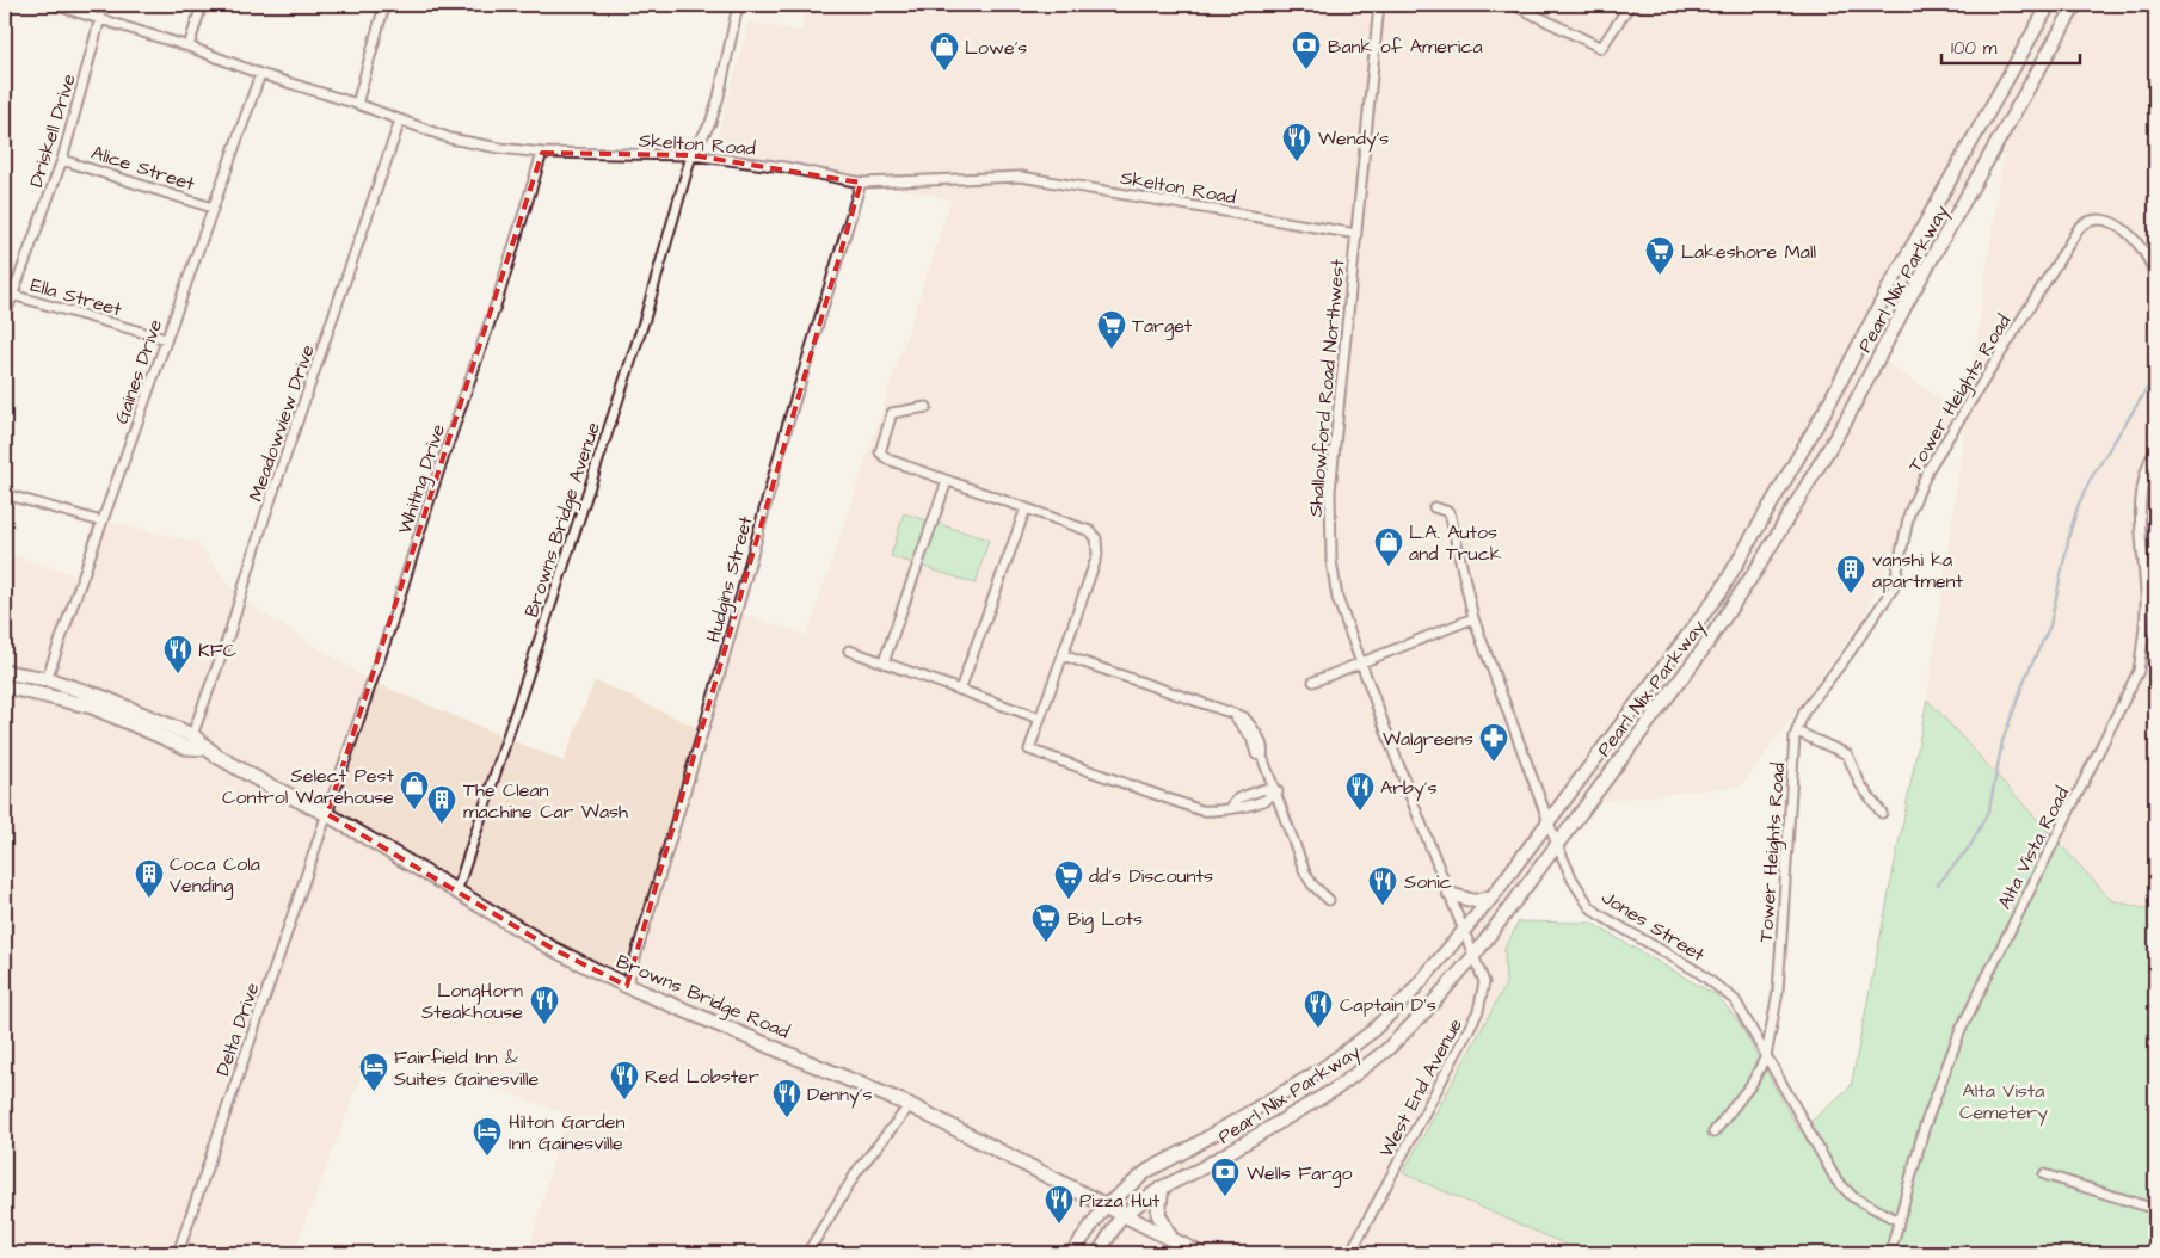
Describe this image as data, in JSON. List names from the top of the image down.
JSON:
{
  "streets": {
    "main road": ["Pearl Nix Parkway", "Browns Bridge Road"],
    "street": [
      "Driskell Drive",
      "Skelton Road",
      "Alice Street",
      "Ella Street",
      "Gaines Drive",
      "Shallowford Road Northwest",
      "Tower Heights Road",
      "Meadowview Drive",
      "Whiting Drive",
      "Browns Bridge Avenue",
      "Hudgins Street",
      "Alta Vista Road",
      "Jones Street",
      "Delta Drive",
      "West End Avenue"
    ]
  },
  "crossings": [
    ["Driskell Drive", "Skelton Road"],
    ["Driskell Drive", "Alice Street"],
    ["Driskell Drive", "Ella Street"],
    ["Skelton Road", "Gaines Drive"],
    ["Skelton Road", "Shallowford Road Northwest"],
    ["Skelton Road", "Meadowview Drive"],
    ["Skelton Road", "Whiting Drive"],
    ["Skelton Road", "Browns Bridge Avenue"],
    ["Skelton Road", "Hudgins Street"],
    ["Alice Street", "Gaines Drive"],
    ["Pearl Nix Parkway", "Shallowford Road Northwest"],
    ["Pearl Nix Parkway", "Jones Street"],
    ["Pearl Nix Parkway", "Browns Bridge Road"],
    ["Pearl Nix Parkway", "West End Avenue"],
    ["Ella Street", "Gaines Drive"],
    ["Gaines Drive", "Browns Bridge Road"],
    ["Shallowford Road Northwest", "West End Avenue"],
    ["Tower Heights Road", "Jones Street"],
    ["Meadowview Drive", "Browns Bridge Road"],
    ["Whiting Drive", "Browns Bridge Road"],
    ["Whiting Drive", "Delta Drive"],
    ["Browns Bridge Avenue", "Browns Bridge Road"],
    ["Hudgins Street", "Browns Bridge Road"],
    ["Alta Vista Road", "Jones Street"],
    ["Browns Bridge Road", "Delta Drive"]
  ],
  "parks": ["Alta Vista Cemetery"],
  "places": {
    "bank": ["Bank of America", "Wells Fargo"],
    "shop": ["Lowe's", "L.A. Autos and Truck", "Select Pest Control Warehouse"],
    "restaurant": [
      "Wendy's",
      "KFC",
      "Arby's",
      "Sonic",
      "LongHorn Steakhouse",
      "Captain D's",
      "Red Lobster",
      "Denny's",
      "Pizza Hut"
    ],
    "supermarket": [
      "Lakeshore Mall",
      "Target",
      "dd's Discounts",
      "Big Lots"
    ],
    "building": ["vanshi ka apartment", "The Clean machine Car Wash", "Coca Cola Vending"],
    "pharmacy": ["Walgreens"],
    "hotel": ["Fairfield Inn & Suites Gainesville", "Hilton Garden Inn Gainesville"]
  },
  "scale_bar": "100 m"
}
